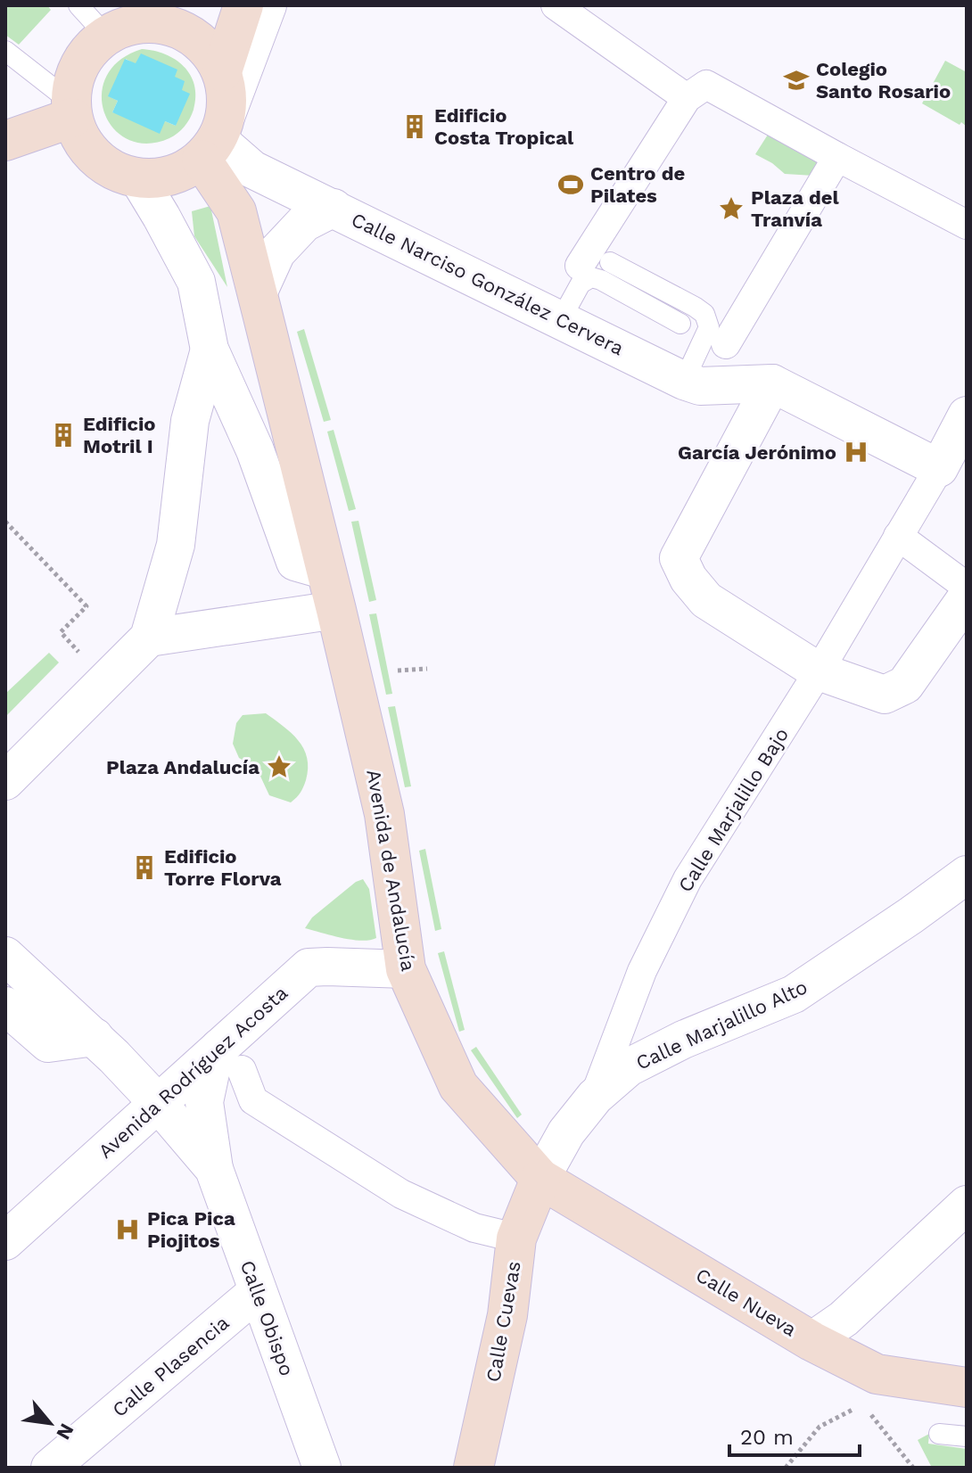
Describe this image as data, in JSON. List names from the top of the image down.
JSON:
{
  "streets": {
    "main road": ["Avenida de Andalucía", "Calle Nueva", "Calle Cuevas"],
    "street": [
      "Calle Narciso González Cervera",
      "Calle Marjalillo Bajo",
      "Calle Marjalillo Alto",
      "Avenida Rodríguez Acosta",
      "Calle Obispo",
      "Calle Plasencia"
    ]
  },
  "crossings": [
    ["Calle Narciso González Cervera", "Avenida de Andalucía"],
    ["Calle Marjalillo Bajo", "Calle Marjalillo Alto"],
    ["Avenida de Andalucía", "Calle Marjalillo Alto"],
    ["Avenida de Andalucía", "Avenida Rodríguez Acosta"],
    ["Avenida de Andalucía", "Calle Nueva"],
    ["Avenida de Andalucía", "Calle Cuevas"],
    ["Calle Marjalillo Alto", "Calle Nueva"],
    ["Calle Marjalillo Alto", "Calle Cuevas"],
    ["Avenida Rodríguez Acosta", "Calle Obispo"],
    ["Calle Nueva", "Calle Cuevas"],
    ["Calle Obispo", "Calle Plasencia"]
  ],
  "places": {
    "school or university": ["Colegio Santo Rosario"],
    "building": ["Edificio Costa Tropical", "Edificio Motril I", "Edificio Torre Florva"],
    "sports": ["Centro de Pilates"],
    "place": ["Plaza del Tranvía", "Plaza Andalucía"],
    "hospital": ["García Jerónimo", "Pica Pica Piojitos"]
  },
  "scale_bar": "20 m",
  "north": "bottom right"
}
